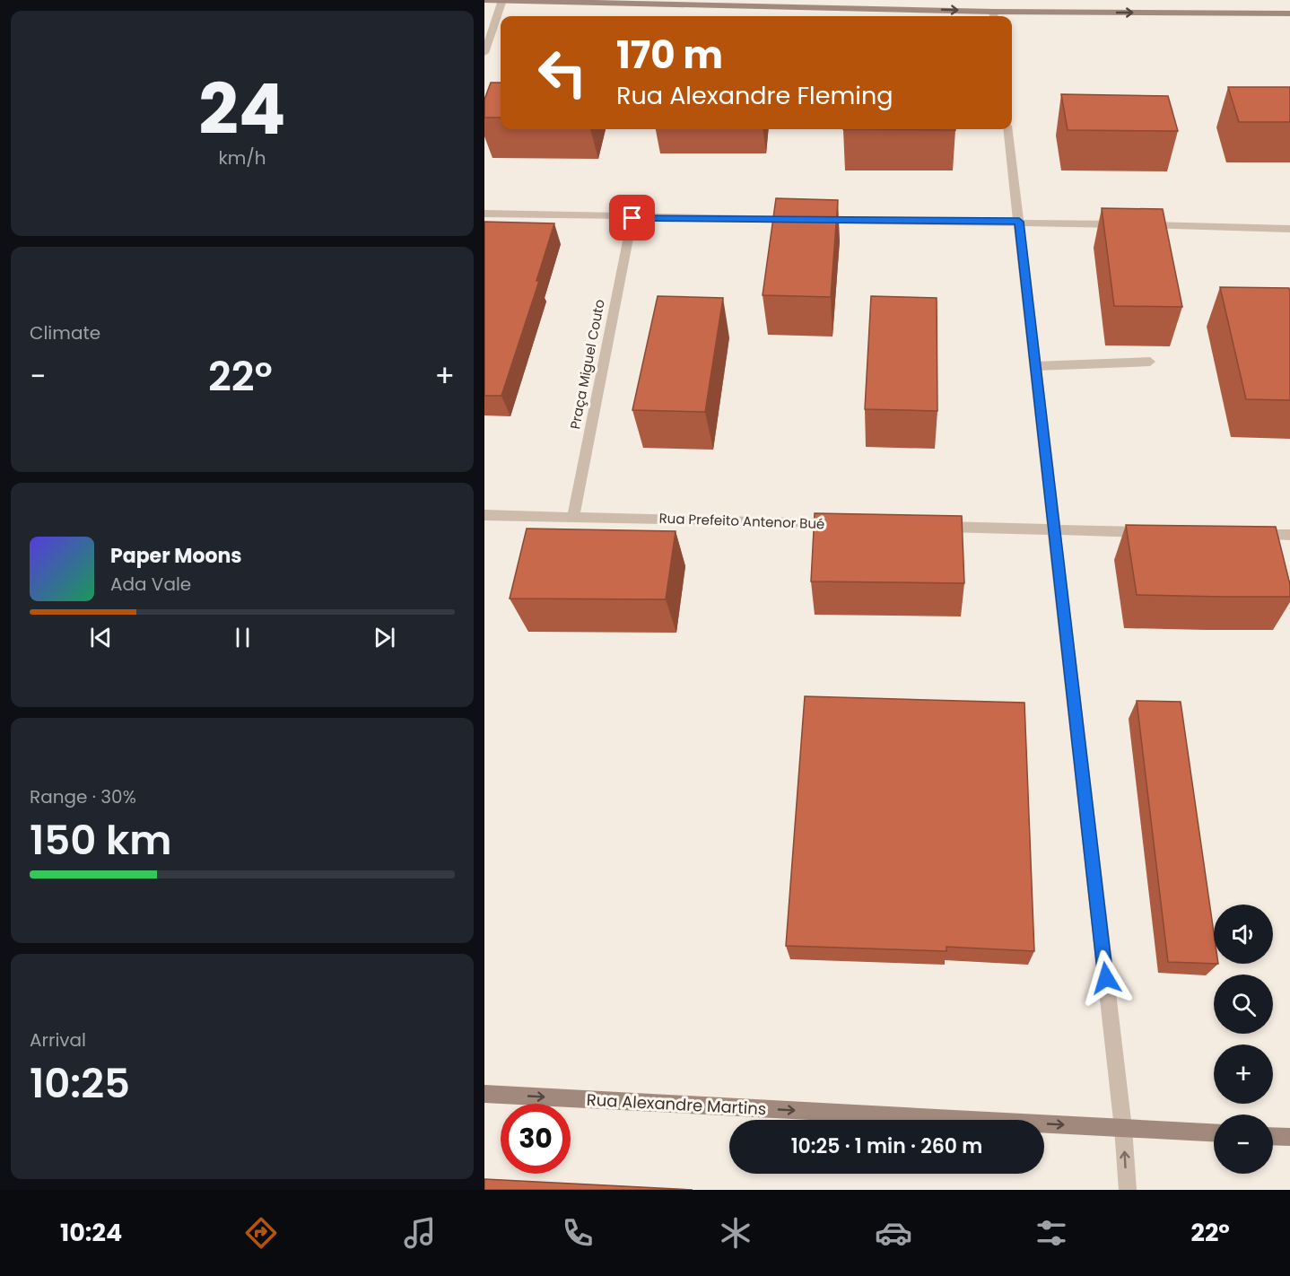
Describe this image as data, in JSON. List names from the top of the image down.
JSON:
{
  "streets": {
    "main road": ["Rua Alexandre Martins"],
    "street": ["Praça Miguel Couto", "Rua Prefeito Antenor Bué"]
  },
  "crossings": [
    ["Praça Miguel Couto", "Rua Prefeito Antenor Bué"]
  ],
  "one_way": ["Rua Alexandre Martins"],
  "page": {
    "tile": [
      ["24", "km/h"],
      "Climate",
      ["Range · 30%", "150 km"],
      ["Arrival", "10:25"]
    ],
    "turn": ["170 m", "Rua Alexandre Fleming"],
    "heat": ["−", "22°", "+"],
    "song": ["Paper Moons", "Ada Vale"],
    "map_buttons": ["+", "−"],
    "limit": "30",
    "trip": "10:25 · 1 min · 260 m",
    "tabs": ["10:24", "22°"]
  }
}
